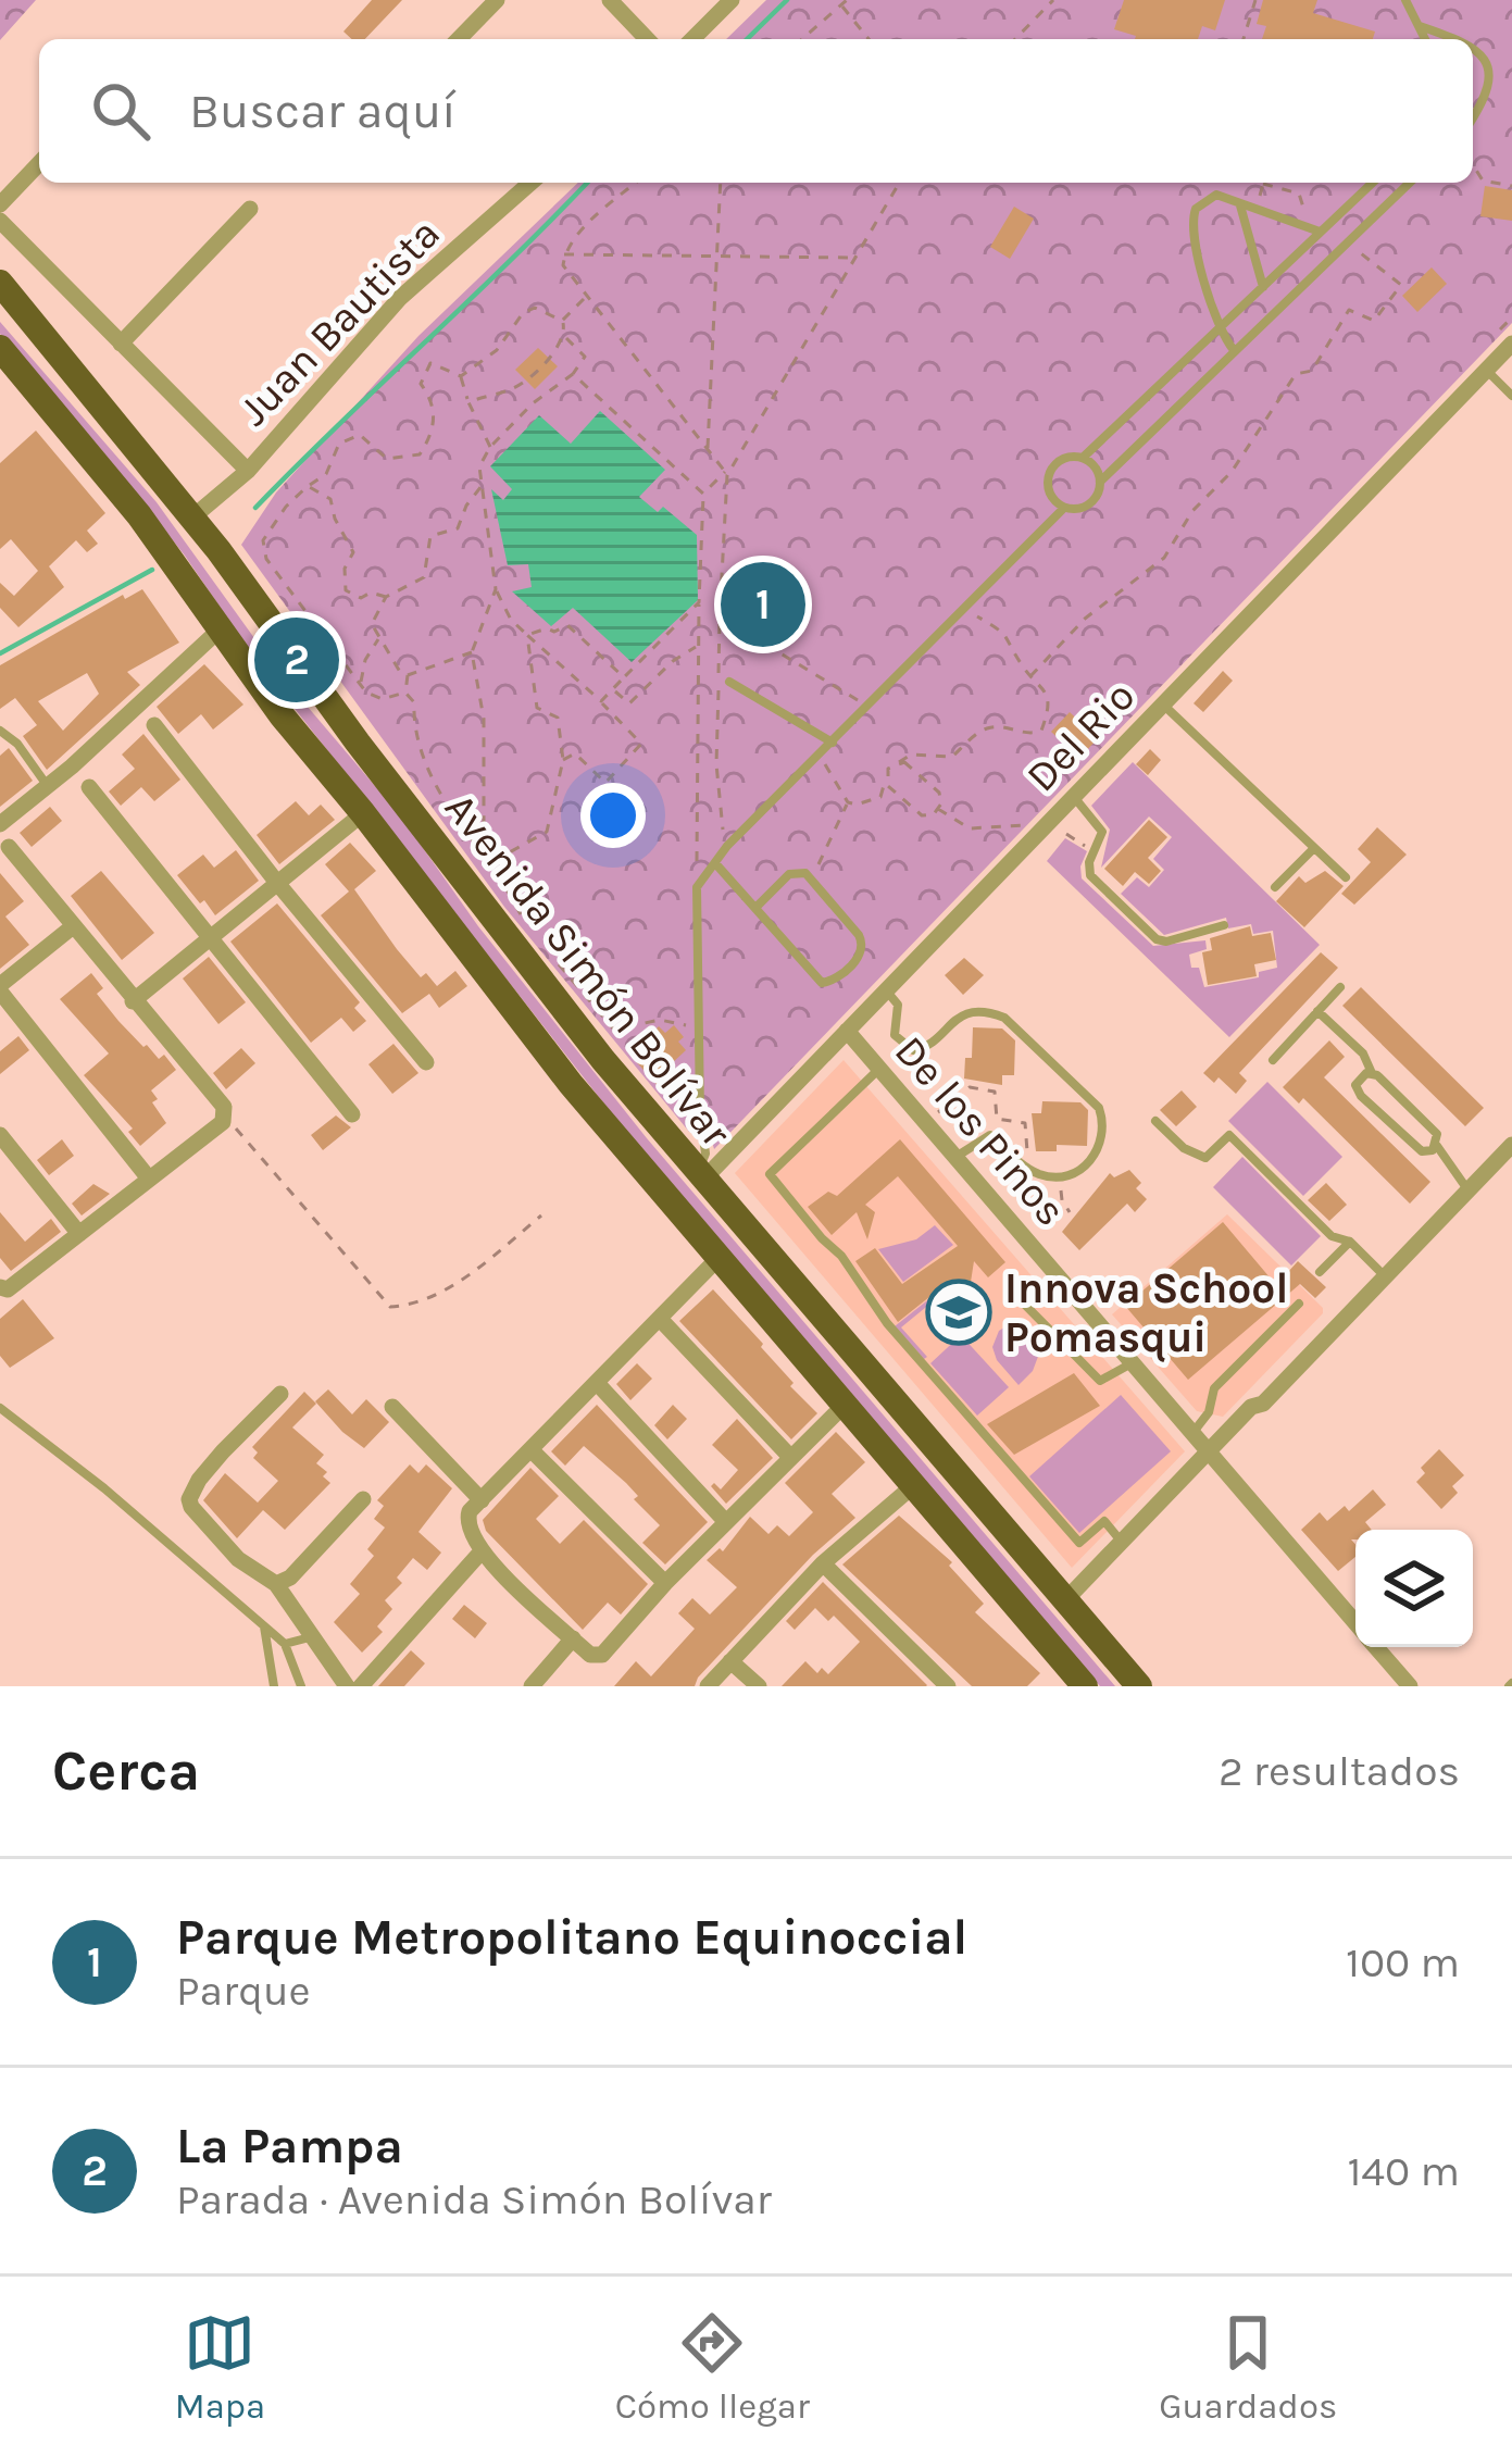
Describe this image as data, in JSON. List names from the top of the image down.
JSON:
{
  "streets": {
    "highway": ["Avenida Simón Bolívar"],
    "street": ["Juan Bautista", "Del Rio", "De los Pinos"]
  },
  "crossings": [
    ["Juan Bautista", "Avenida Simón Bolívar"],
    ["Del Rio", "Avenida Simón Bolívar"],
    ["Del Rio", "De los Pinos"]
  ],
  "places": {
    "school or university": ["Innova School Pomasqui"]
  },
  "page": {
    "search": "Buscar aquí",
    "pins": ["1", "2"],
    "heading": ["Cerca", "2 resultados"],
    "list": [
      {
        "mark": "1",
        "name": "Parque Metropolitano Equinoccial",
        "note": "Parque",
        "value": "100 m"
      },
      {
        "mark": "2",
        "name": "La Pampa",
        "note": "Parada · Avenida Simón Bolívar",
        "value": "140 m"
      }
    ],
    "nav": ["Mapa", "Cómo llegar", "Guardados"]
  }
}
